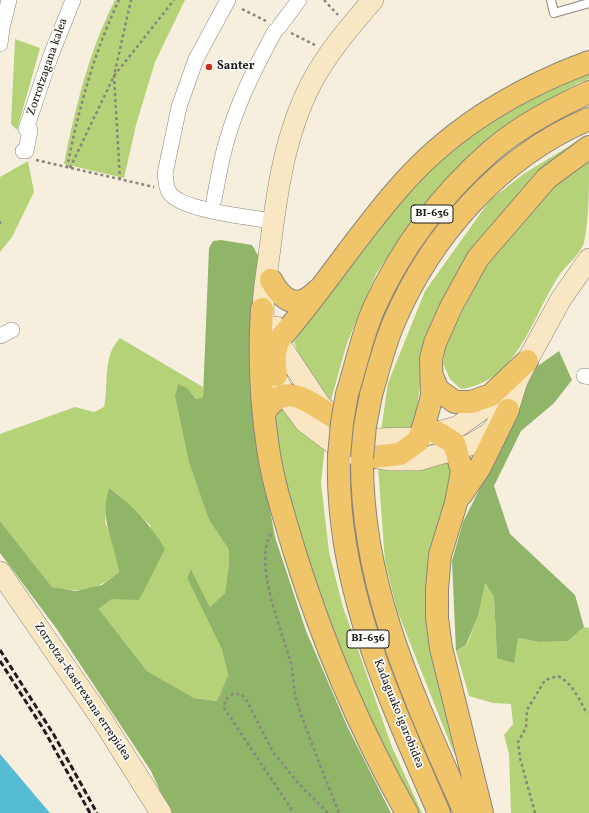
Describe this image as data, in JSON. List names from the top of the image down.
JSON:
{
  "streets": {
    "highway": ["BI-636", "Kadaguako igarobidea"],
    "street": ["Zorrotzagana kalea", "Zorrotza-Kastrexana errepidea"]
  },
  "places": ["Santer"]
}
